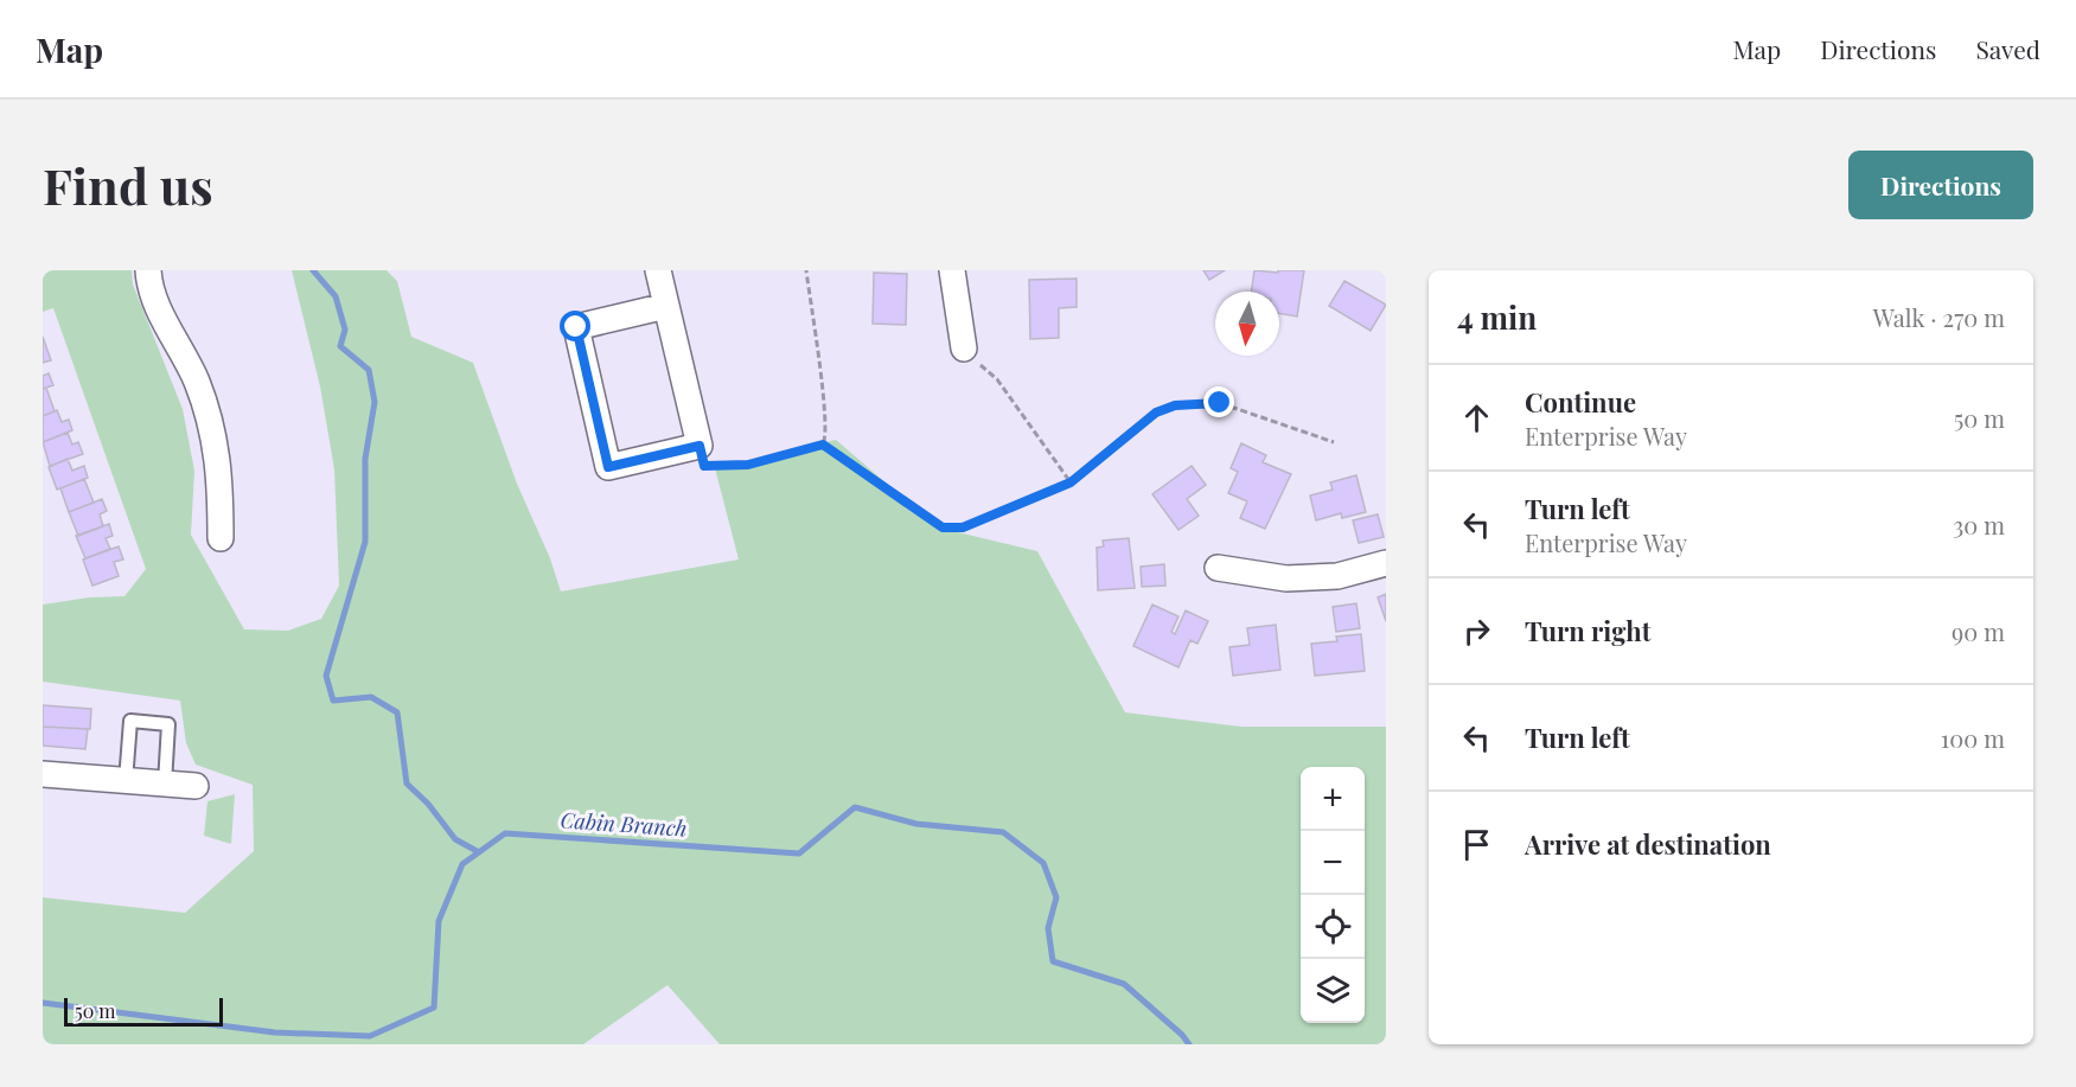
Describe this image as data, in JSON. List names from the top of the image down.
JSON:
{
  "water": ["Cabin Branch"],
  "scale_bar": "50 m",
  "north": "bottom",
  "page": {
    "header": "Map",
    "nav": ["Map", "Directions", "Saved"],
    "buttons": "Directions",
    "title": "Find us",
    "heading": ["4 min", "Walk · 270 m"],
    "list": [
      ["Continue", "Enterprise Way", "50 m"],
      ["Turn left", "Enterprise Way", "30 m"],
      ["Turn right", "90 m"],
      ["Turn left", "100 m"],
      "Arrive at destination"
    ],
    "map_buttons": ["+", "−"],
    "scale": "50 m"
  }
}
